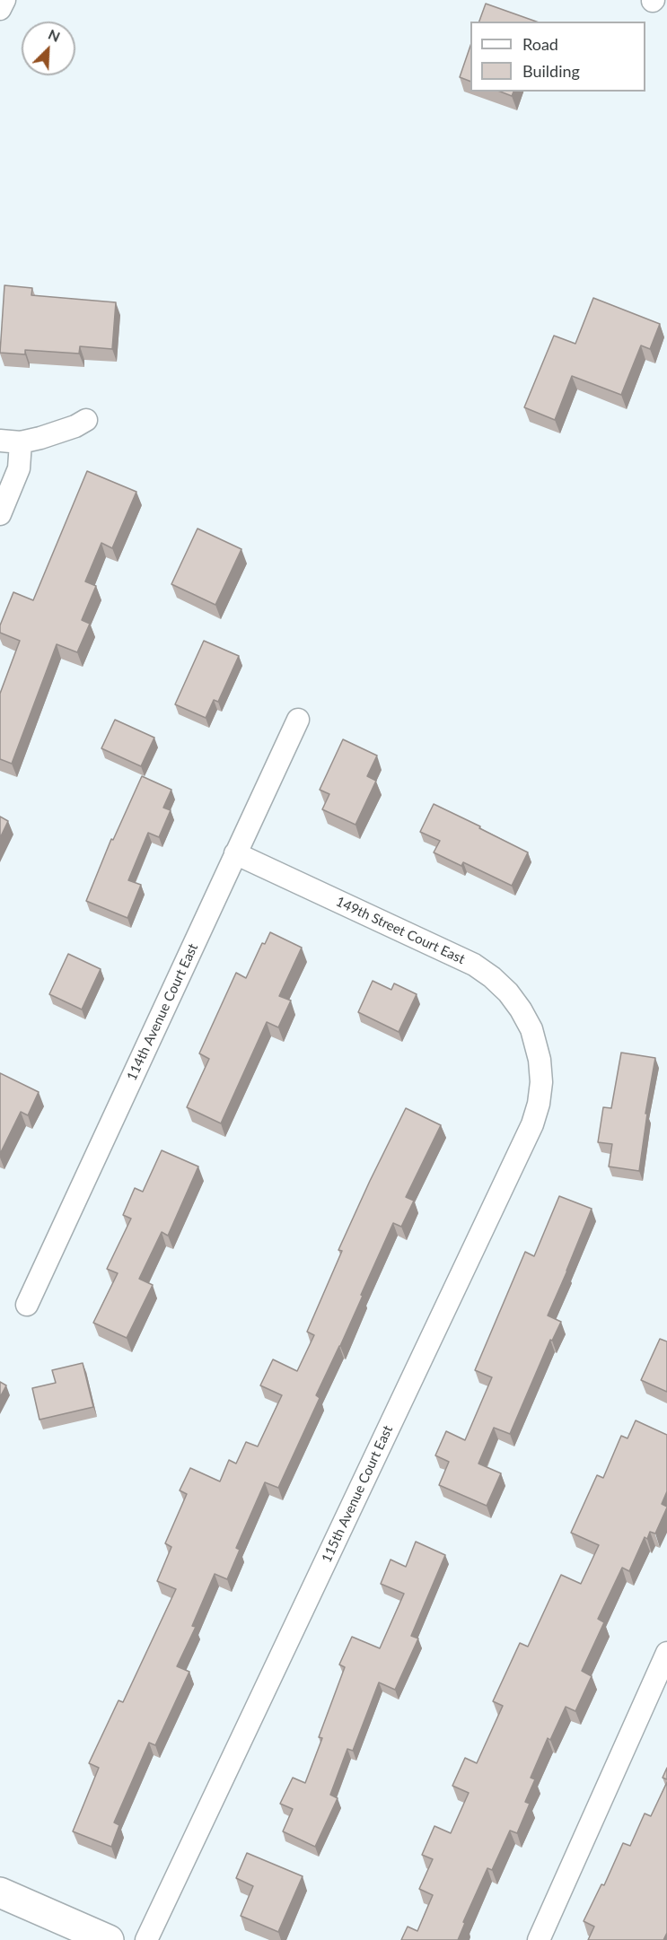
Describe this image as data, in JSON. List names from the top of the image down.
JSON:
{
  "streets": {
    "street": ["149th Street Court East", "114th Avenue Court East", "115th Avenue Court East"]
  },
  "crossings": [
    ["149th Street Court East", "114th Avenue Court East"],
    ["149th Street Court East", "115th Avenue Court East"]
  ],
  "legend": ["Road", "Building"],
  "north": "top right"
}
